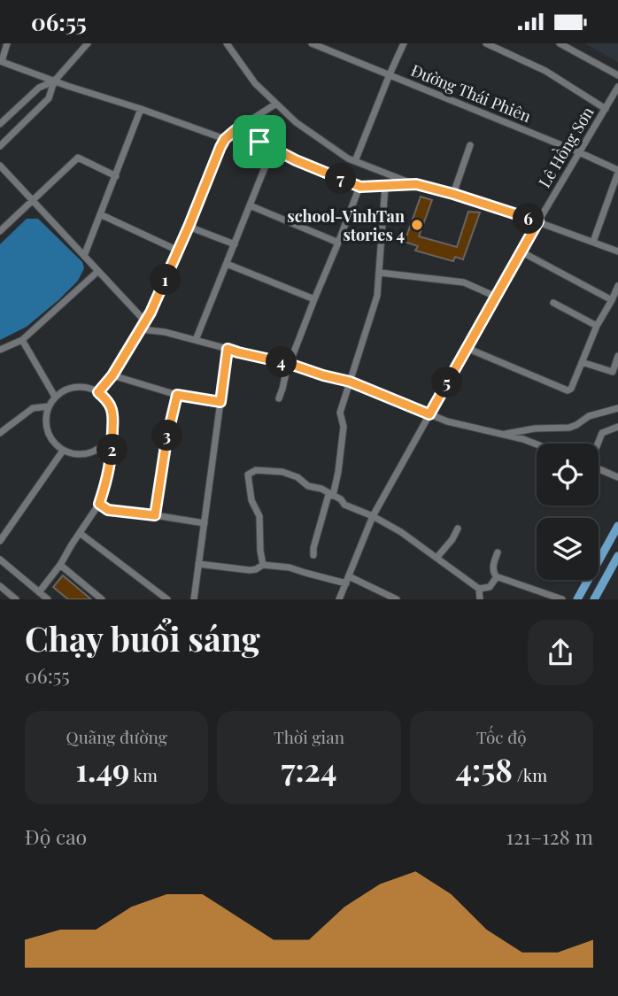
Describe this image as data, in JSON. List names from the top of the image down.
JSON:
{
  "streets": {
    "street": ["Đường Thái Phiên", "Lê Hồng Sơn"]
  },
  "crossings": [
    ["Đường Thái Phiên", "Lê Hồng Sơn"]
  ],
  "places": ["school-VinhTan stories 4"],
  "page": {
    "status": "06:55",
    "pins": [
      "7",
      "6",
      "1",
      "4",
      "5",
      "3",
      "2"
    ],
    "heading": ["Chạy buổi sáng", "06:55"],
    "stats": [
      ["Quãng đường", "1.49 km"],
      ["Thời gian", "7:24"],
      ["Tốc độ", "4:58 /km"]
    ],
    "chart": ["Độ cao", "121–128 m"]
  }
}
